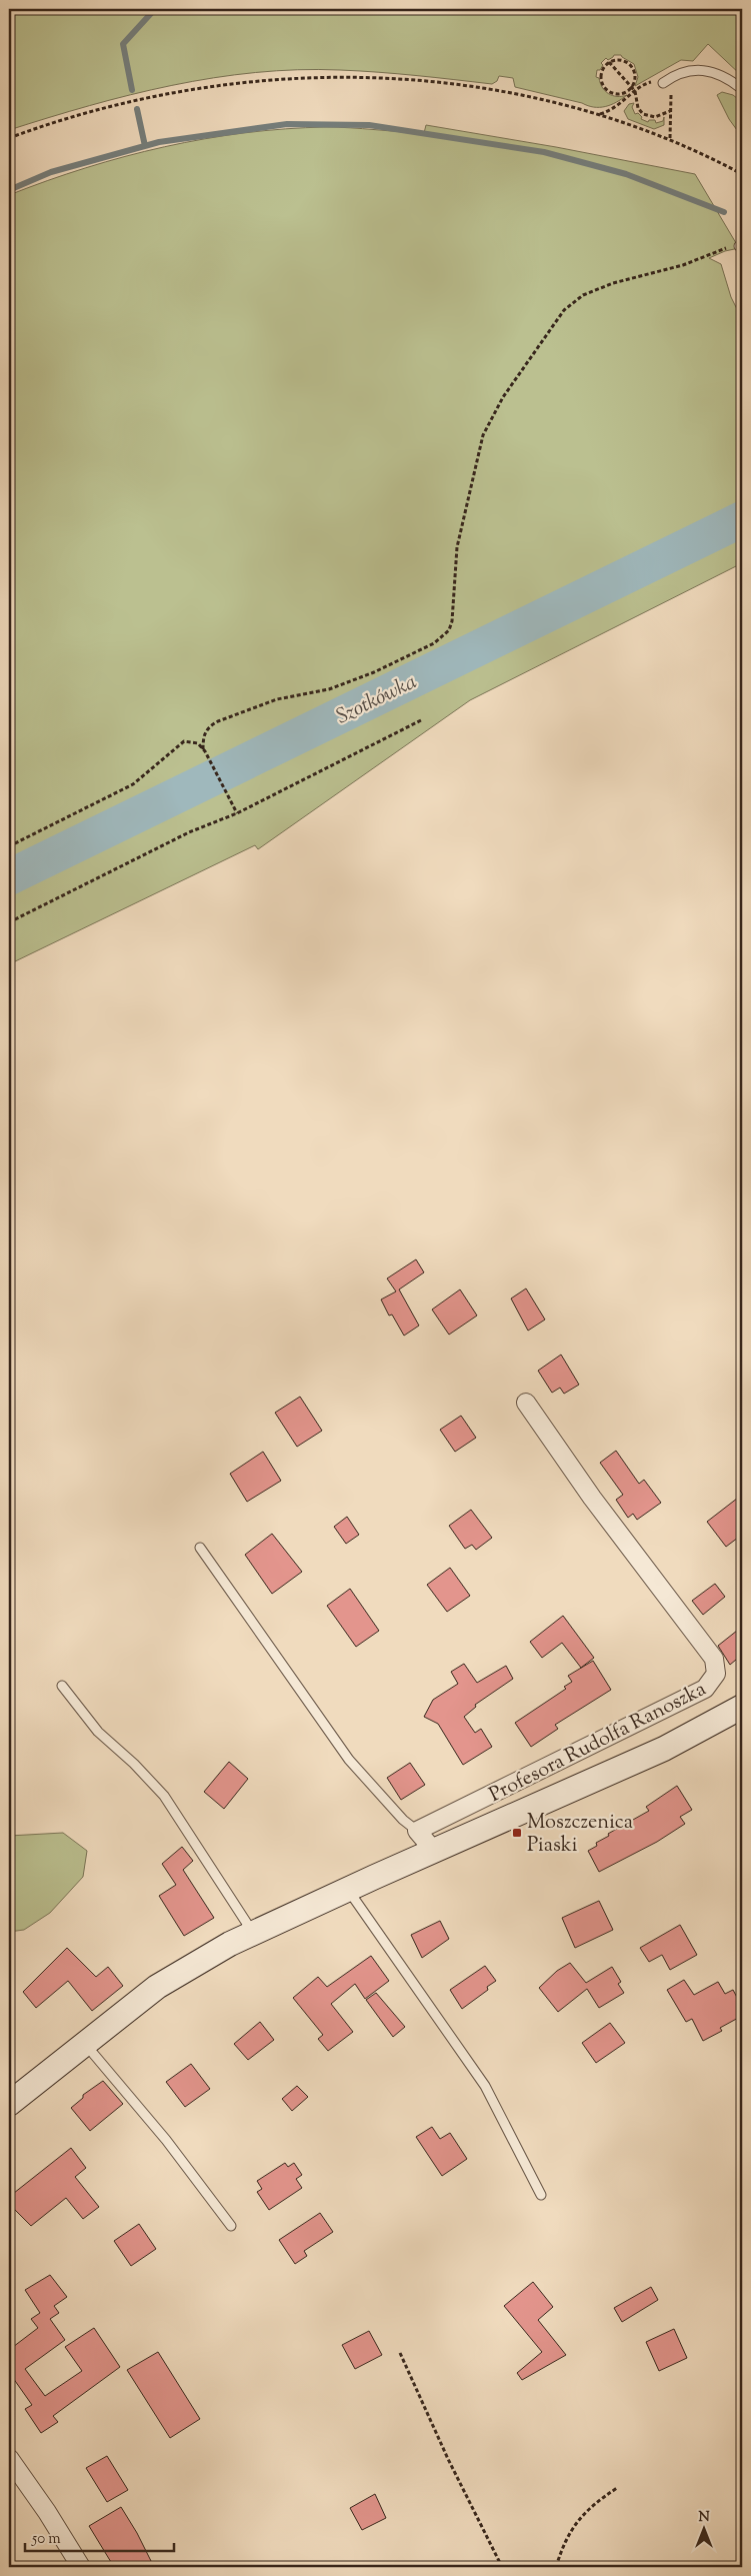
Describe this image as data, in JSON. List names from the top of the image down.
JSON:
{
  "streets": {
    "street": ["Profesora Rudolfa Ranoszka"]
  },
  "water": ["Szotkówka"],
  "places": {
    "transit": ["Moszczenica Piaski"]
  },
  "scale_bar": "50 m",
  "north": "top"
}
